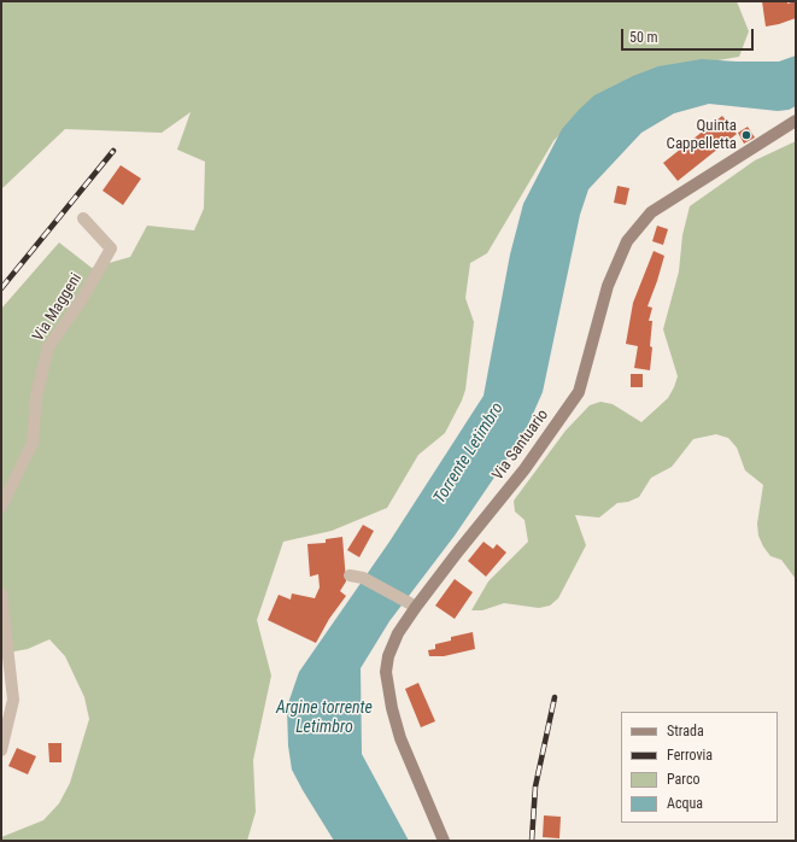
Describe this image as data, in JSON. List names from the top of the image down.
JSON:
{
  "streets": {
    "main road": ["Via Santuario"],
    "street": ["Via Maggeni"]
  },
  "water": ["Torrente Letimbro", "Argine torrente Letimbro"],
  "places": ["Quinta Cappelletta"],
  "legend": [
    "Strada",
    "Ferrovia",
    "Parco",
    "Acqua"
  ],
  "scale_bar": "50 m"
}
